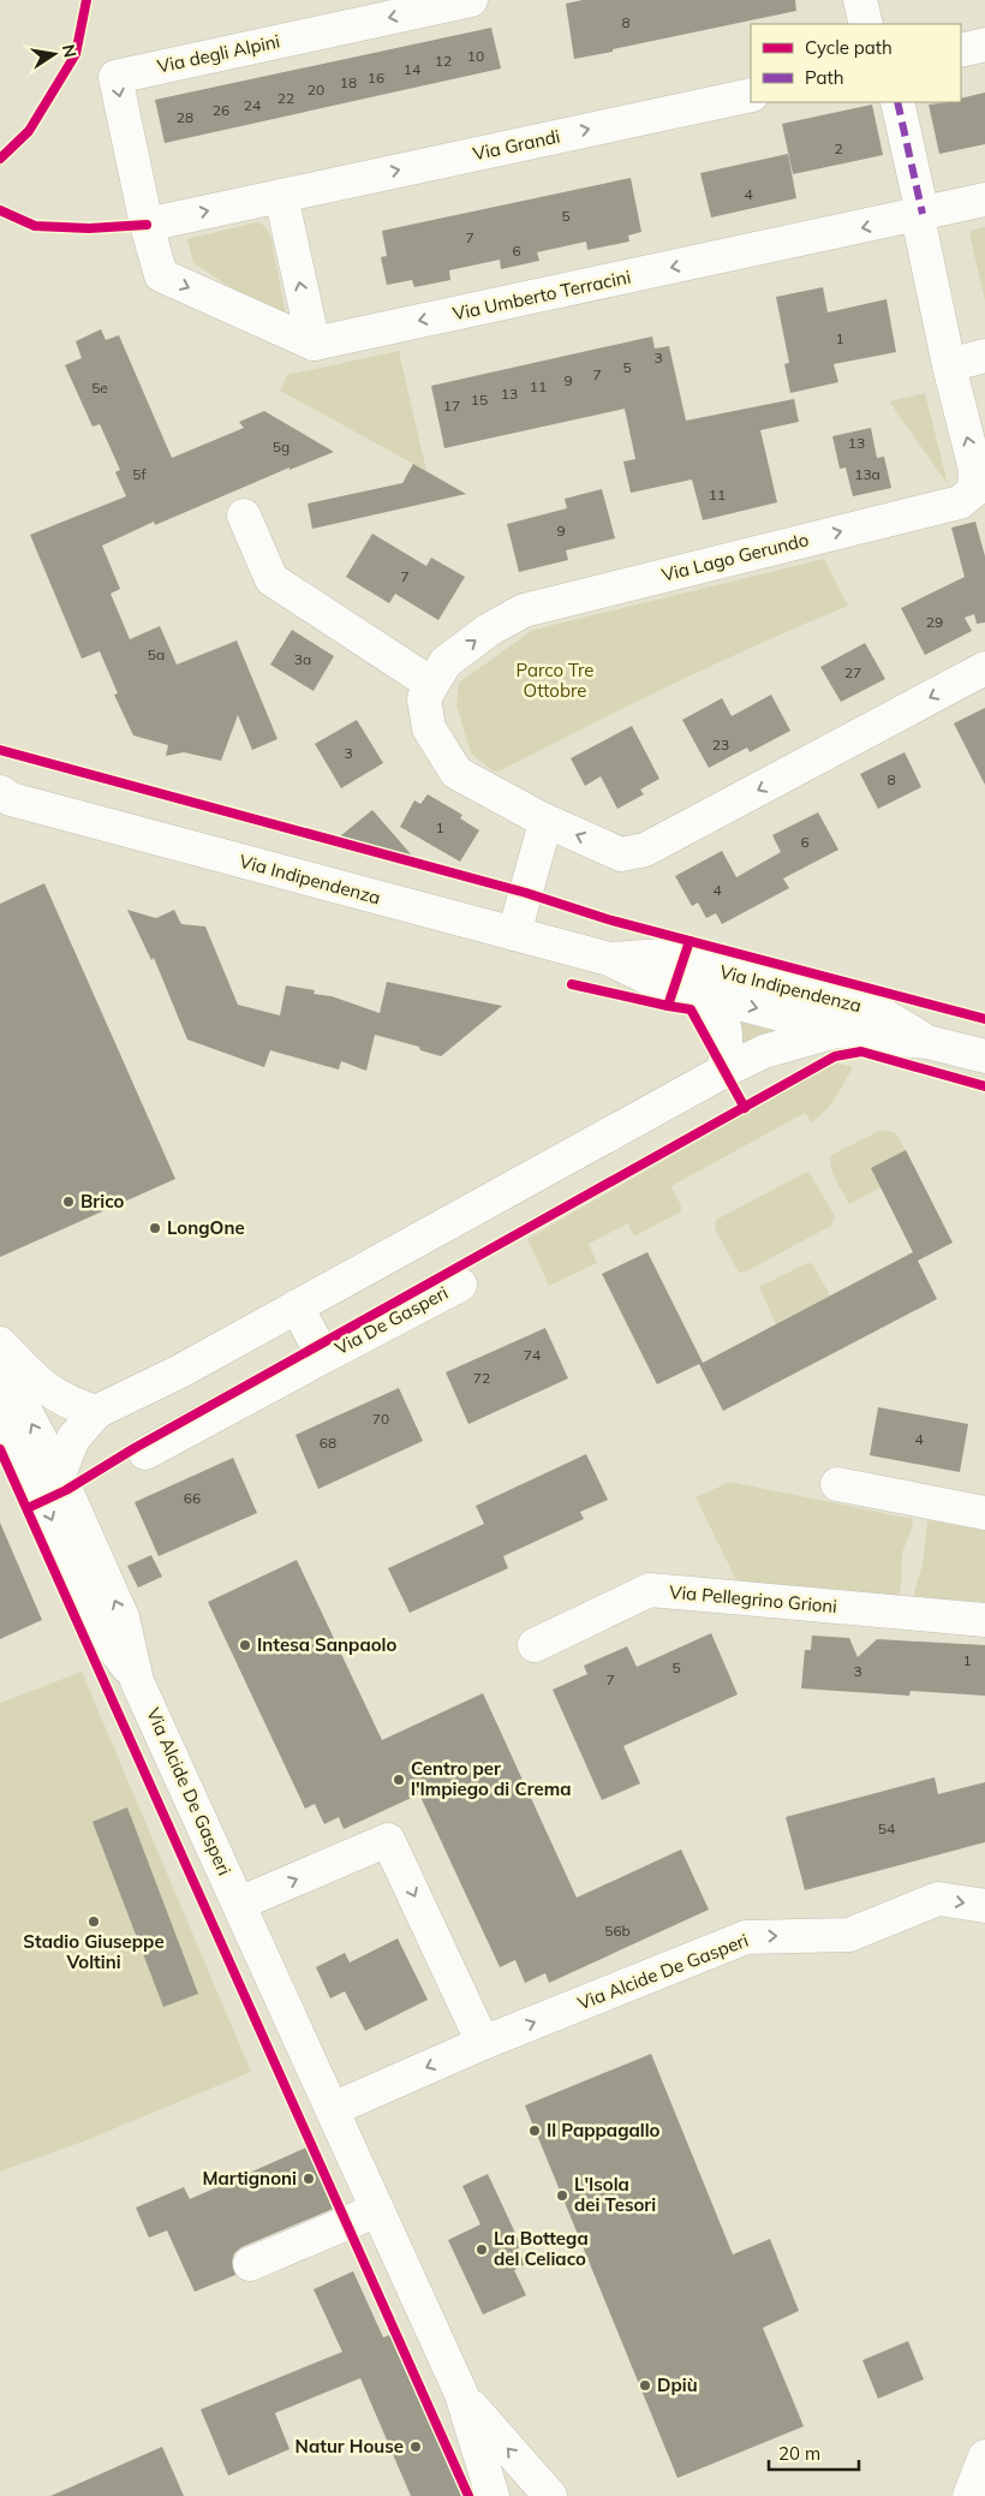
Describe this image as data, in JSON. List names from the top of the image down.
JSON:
{
  "streets": {
    "street": [
      "Via degli Alpini",
      "Via Grandi",
      "Via Umberto Terracini",
      "Via Lago Gerundo",
      "Via Indipendenza",
      "Via De Gasperi",
      "Via Pellegrino Grioni",
      "Via Alcide De Gasperi"
    ]
  },
  "crossings": [
    ["Via degli Alpini", "Via Grandi"],
    ["Via Umberto Terracini", "Via Lago Gerundo"]
  ],
  "one_way": ["Via Grandi", "Via Umberto Terracini"],
  "parks": ["Parco Tre Ottobre"],
  "places": [
    "Brico",
    "LongOne",
    "Intesa Sanpaolo",
    "Centro per l'Impiego di Crema",
    "Stadio Giuseppe Voltini",
    "Il Pappagallo",
    "Martignoni",
    "L'Isola dei Tesori",
    "La Bottega del Celiaco",
    "Dpiù",
    "Natur House"
  ],
  "house_numbers": [
    "8",
    "10",
    "12",
    "14",
    "16",
    "18",
    "20",
    "22",
    "24",
    "26",
    "28",
    "2",
    "4",
    "5",
    "7",
    "6",
    "1",
    "3",
    "5",
    "7",
    "9",
    "11",
    "5e",
    "13",
    "15",
    "17",
    "13",
    "5g",
    "5f",
    "13a",
    "11",
    "9",
    "7",
    "29",
    "5a",
    "3a",
    "27",
    "23",
    "3",
    "8",
    "1",
    "6",
    "4",
    "74",
    "72",
    "70",
    "4",
    "68",
    "66",
    "1",
    "5",
    "3",
    "7",
    "54",
    "56b"
  ],
  "legend": ["Cycle path", "Path"],
  "scale_bar": "20 m",
  "north": "right"
}
